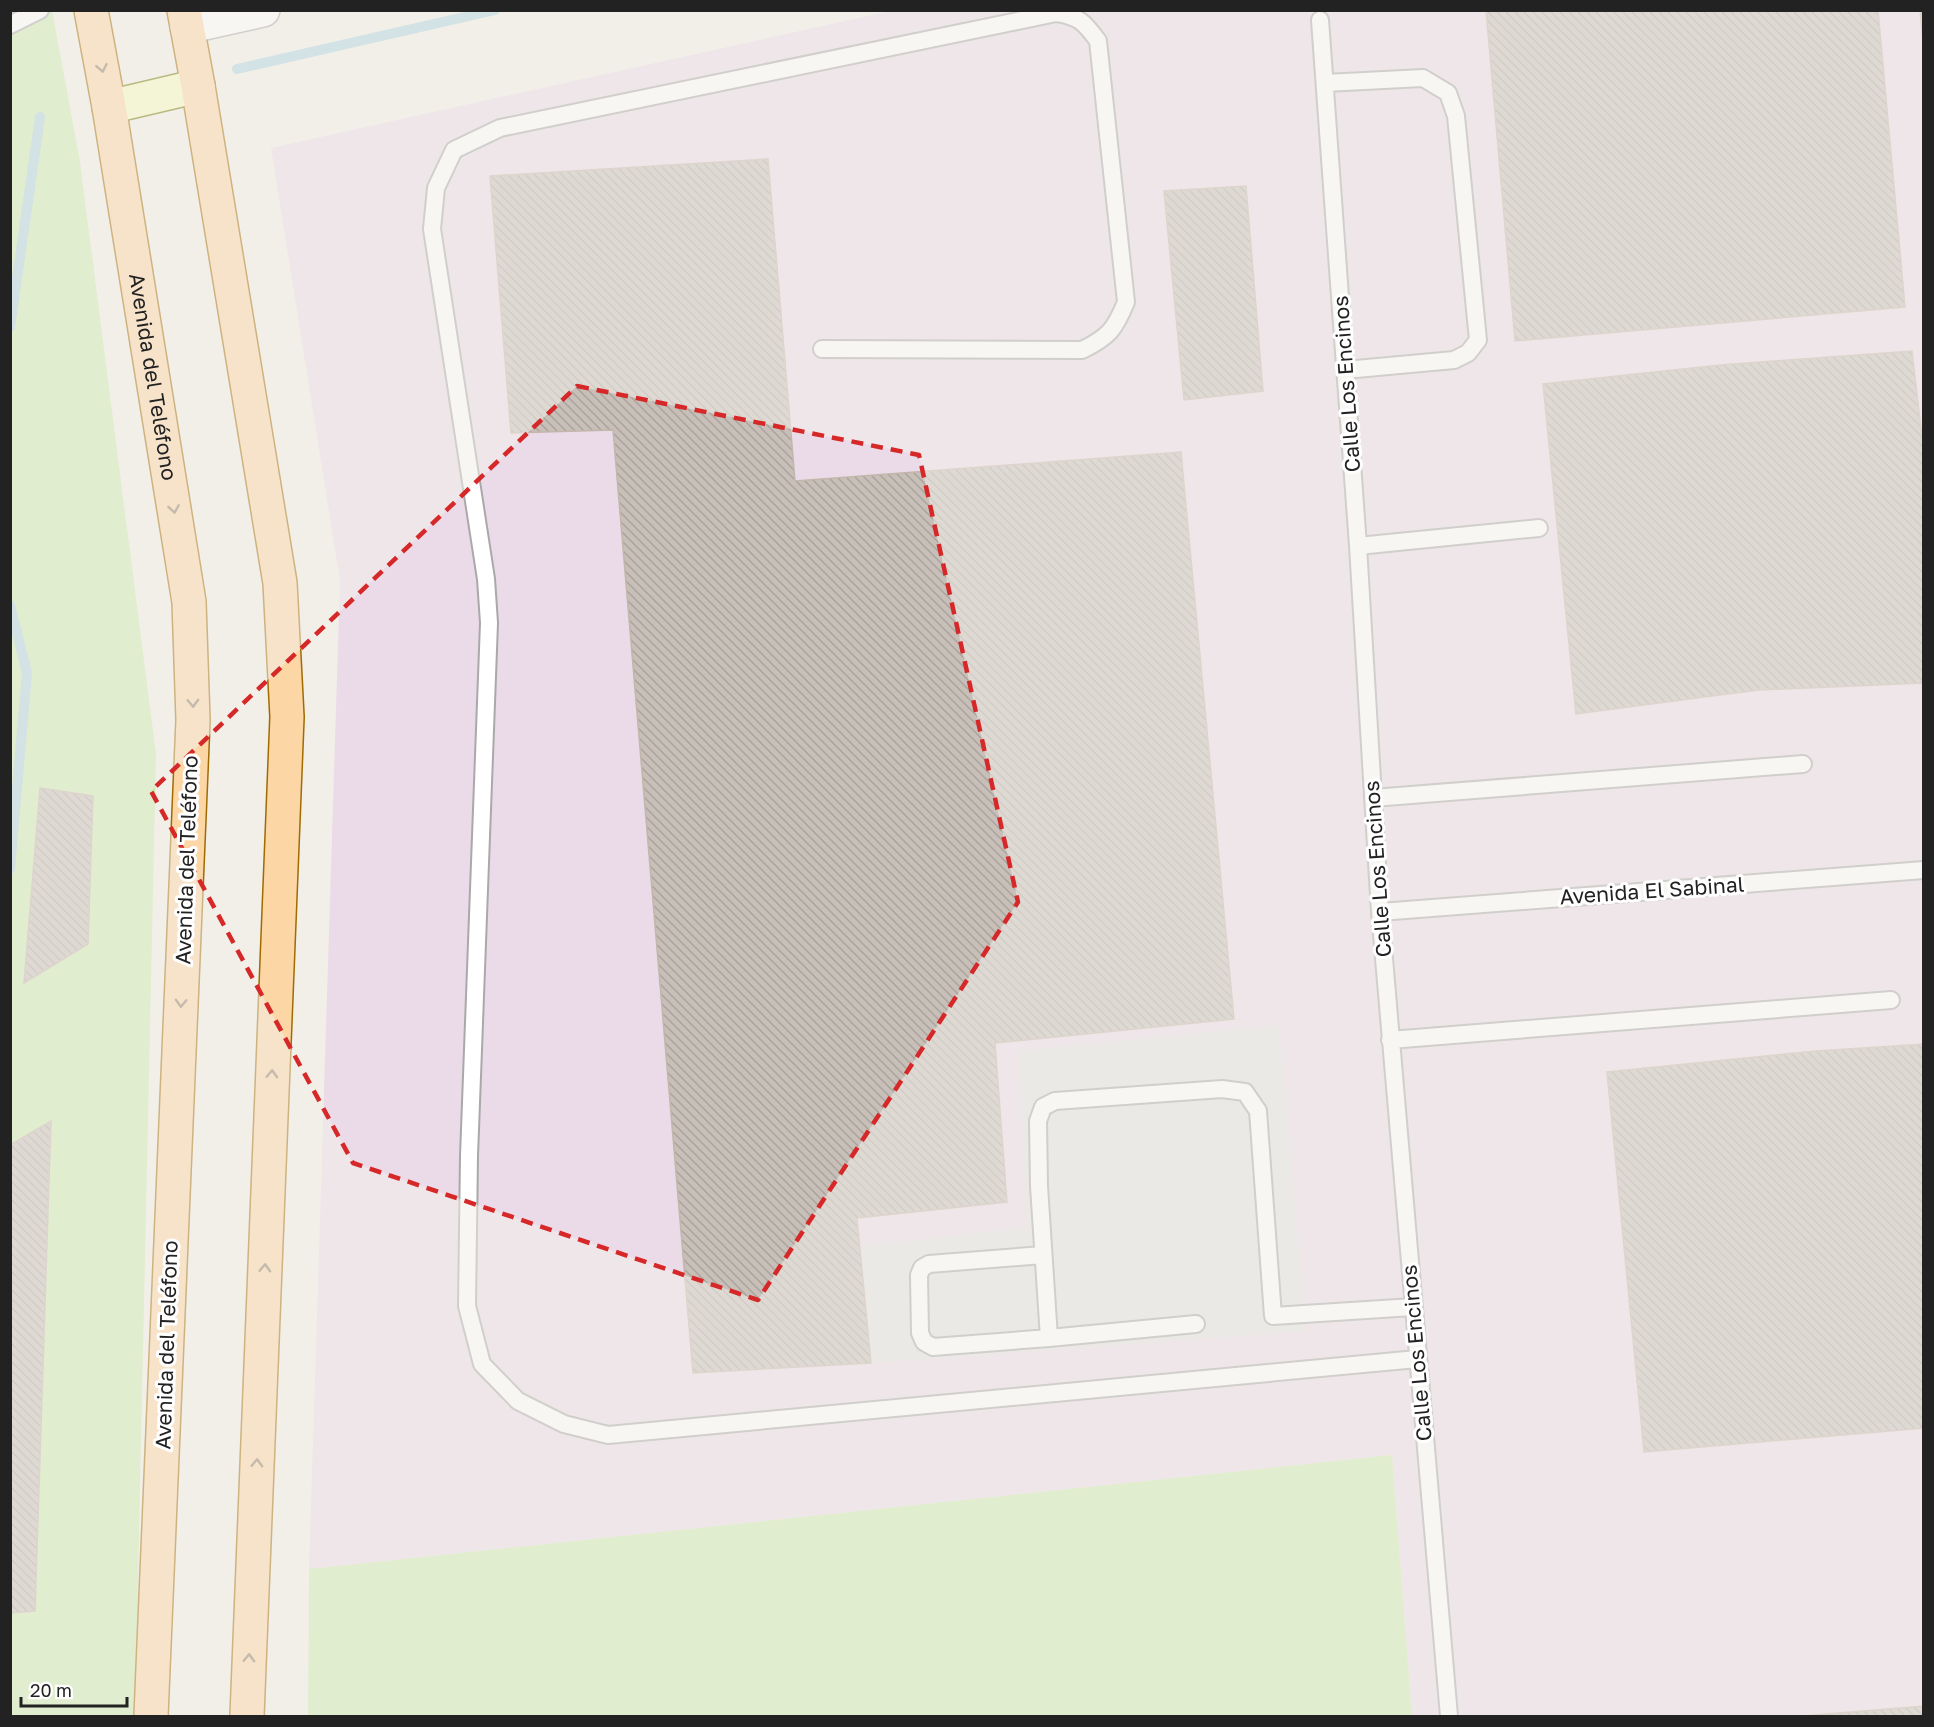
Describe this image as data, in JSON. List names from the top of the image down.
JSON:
{
  "streets": {
    "main road": ["Avenida del Teléfono"],
    "lane": ["Calle Los Encinos", "Avenida El Sabinal"]
  },
  "crossings": [
    ["Calle Los Encinos", "Avenida El Sabinal"]
  ],
  "scale_bar": "20 m"
}
